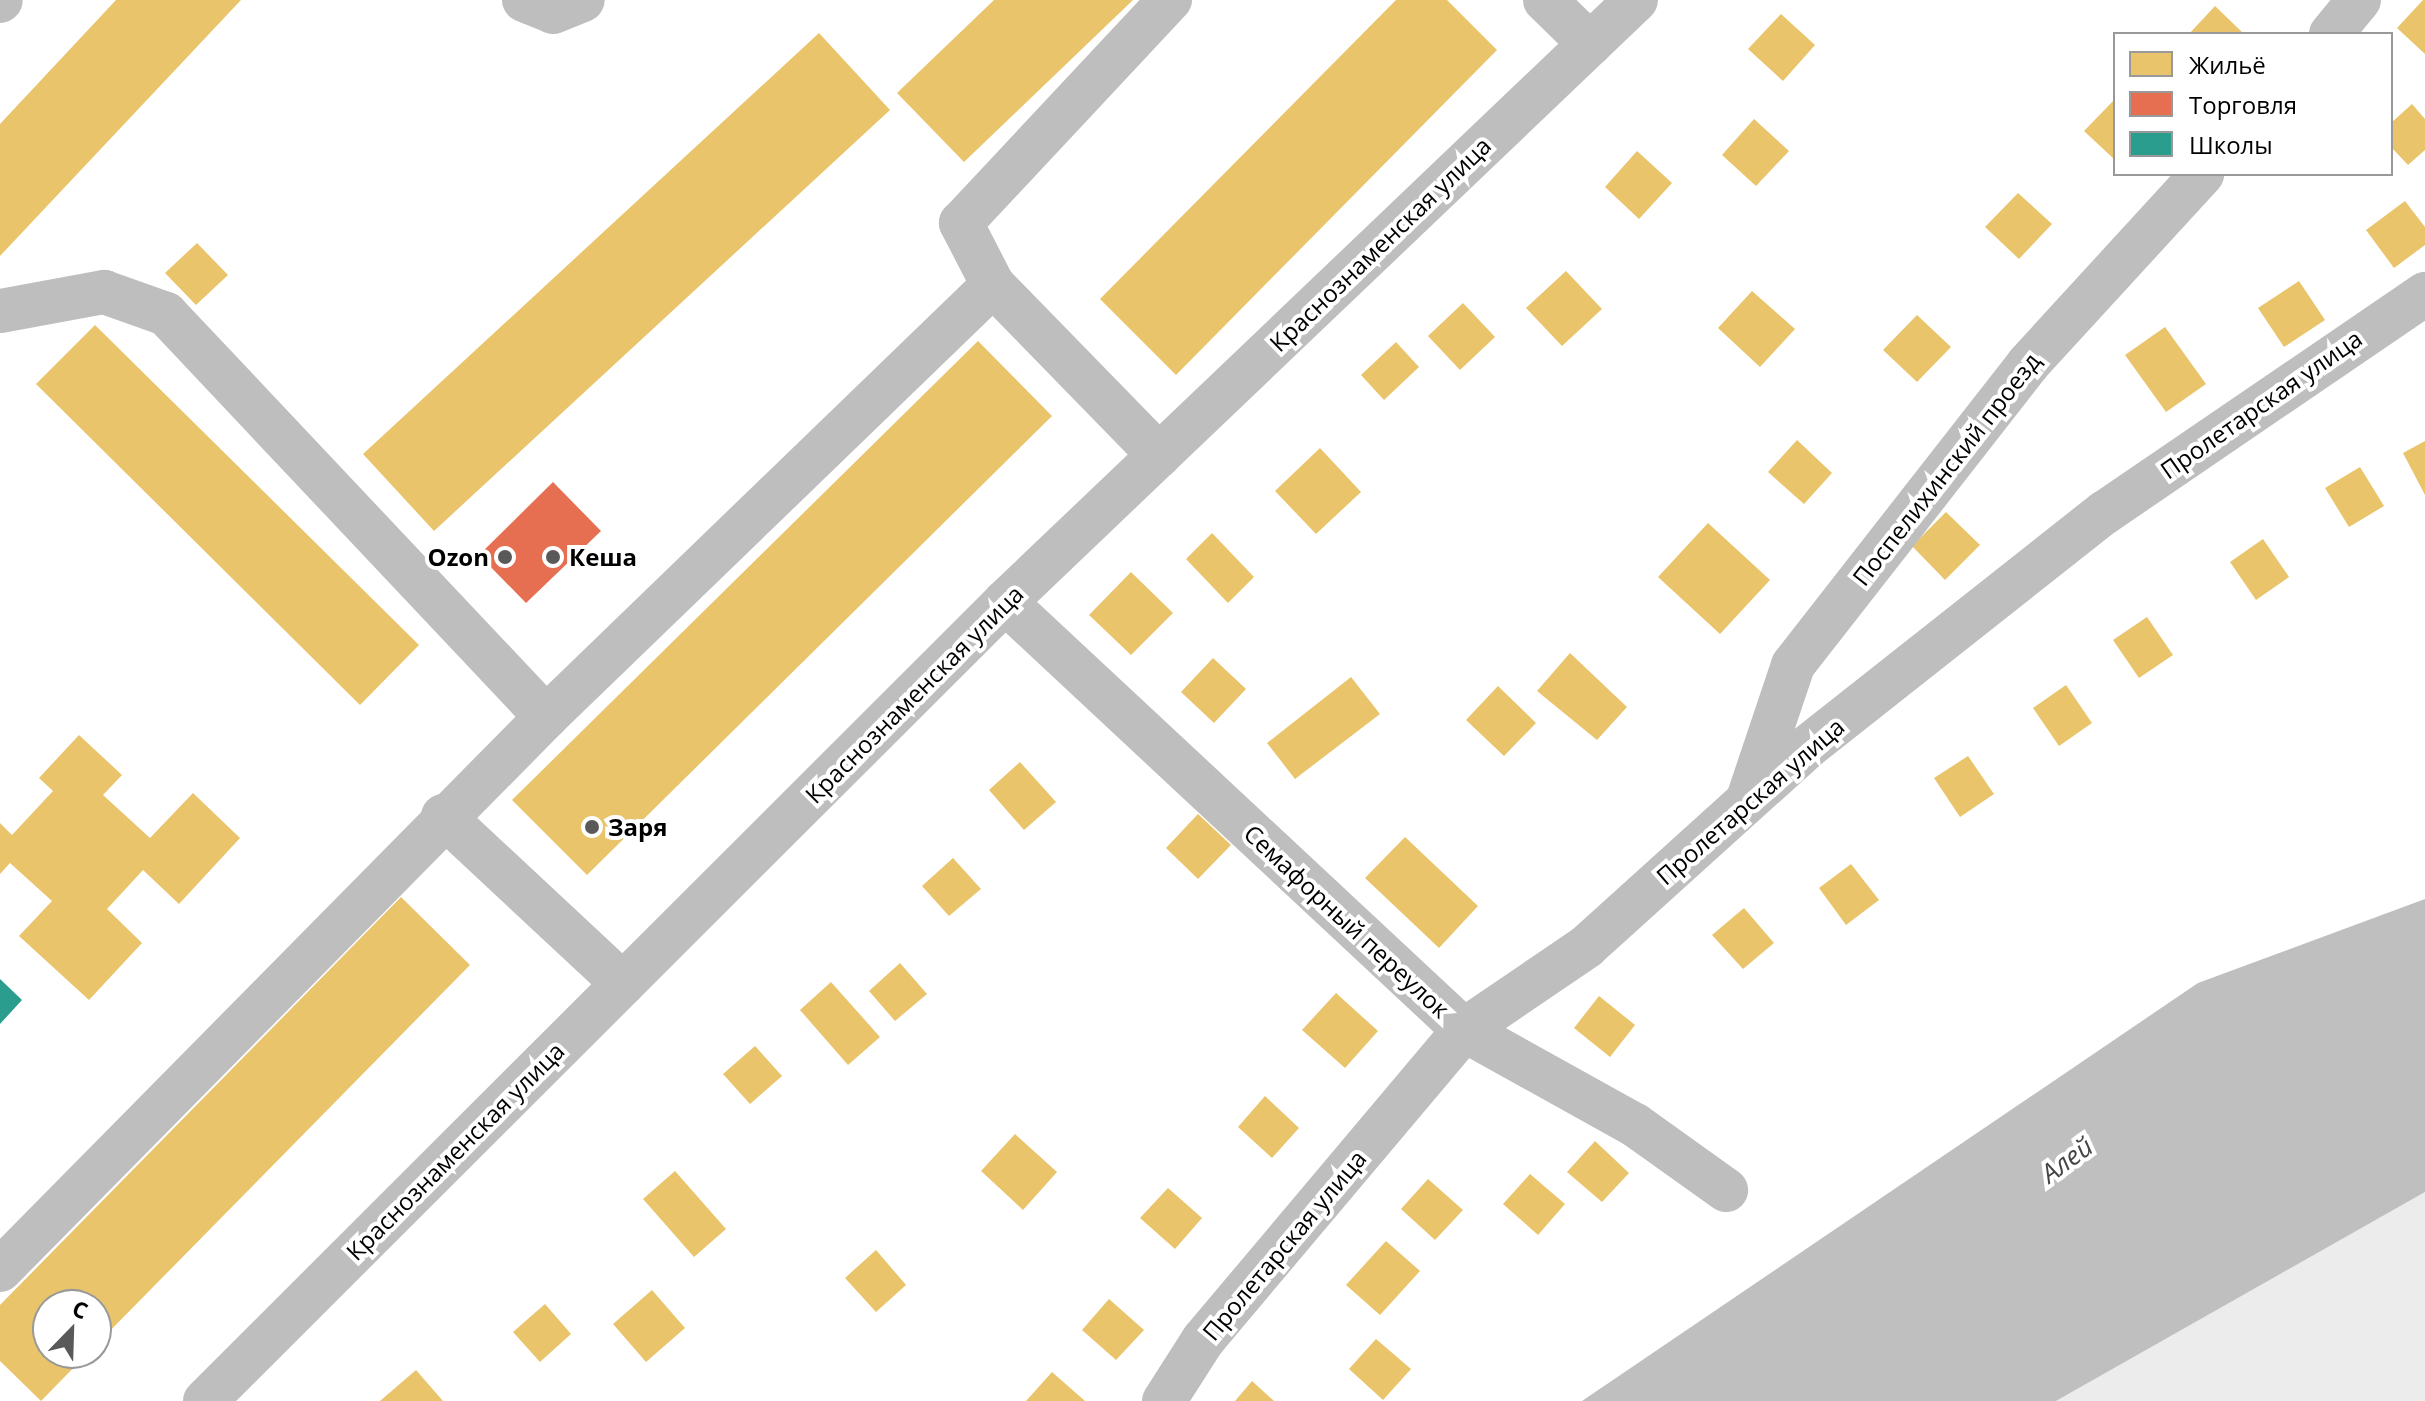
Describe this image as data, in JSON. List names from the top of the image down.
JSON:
{
  "streets": {
    "street": [
      "Краснознаменская улица",
      "Пролетарская улица",
      "Поспелихинский проезд",
      "Семафорный переулок"
    ]
  },
  "crossings": [
    ["Краснознаменская улица", "Семафорный переулок"],
    ["Пролетарская улица", "Поспелихинский проезд"],
    ["Пролетарская улица", "Семафорный переулок"]
  ],
  "water": ["Алей"],
  "places": ["Ozon", "Кеша", "Заря"],
  "legend": ["Жильё", "Торговля", "Школы"],
  "north": "top right"
}
